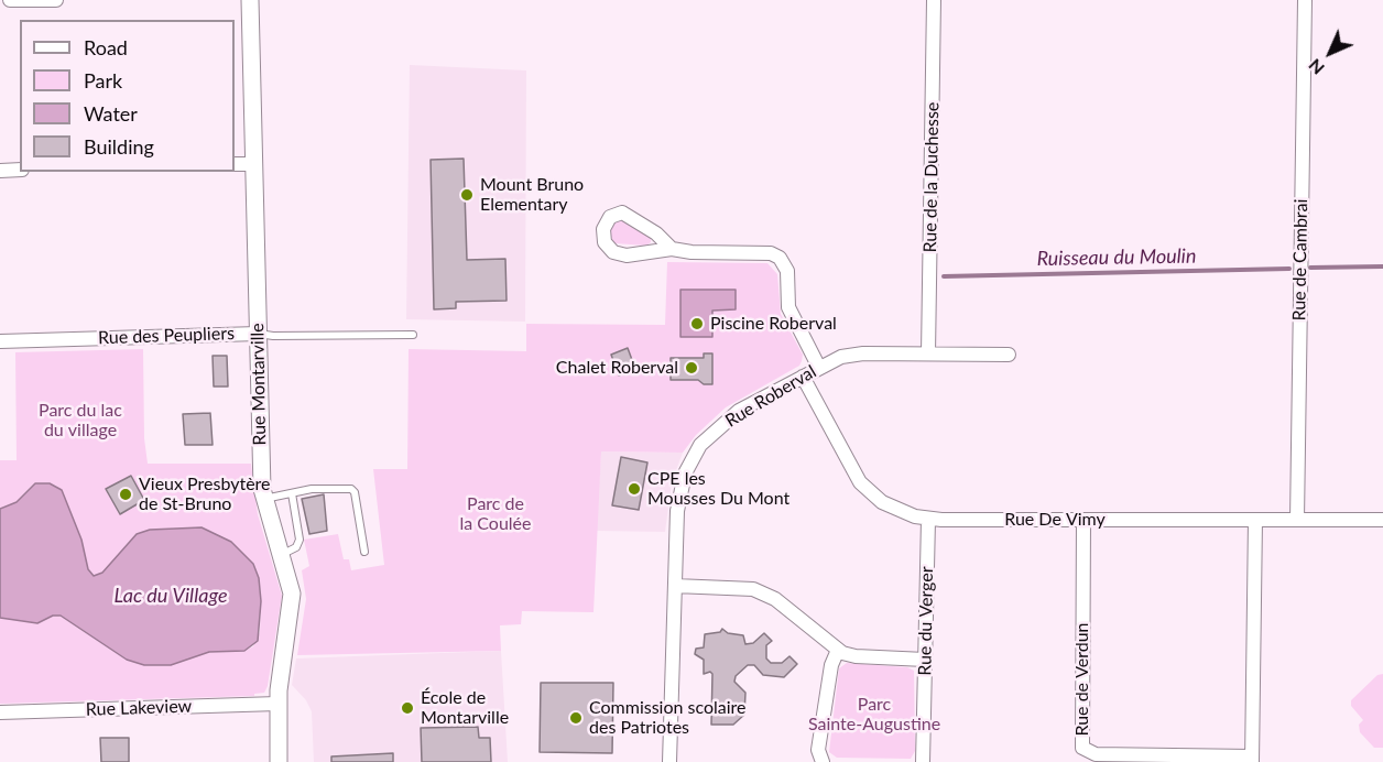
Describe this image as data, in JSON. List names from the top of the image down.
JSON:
{
  "streets": {
    "street": [
      "Rue de la Duchesse",
      "Rue de Cambrai",
      "Rue des Peupliers",
      "Rue Montarville",
      "Rue Roberval",
      "Rue De Vimy",
      "Rue du Verger",
      "Rue de Verdun",
      "Rue Lakeview"
    ]
  },
  "crossings": [
    ["Rue de la Duchesse", "Rue Roberval"],
    ["Rue de Cambrai", "Rue De Vimy"],
    ["Rue des Peupliers", "Rue Montarville"],
    ["Rue Montarville", "Rue Lakeview"],
    ["Rue Roberval", "Rue De Vimy"],
    ["Rue De Vimy", "Rue du Verger"],
    ["Rue De Vimy", "Rue de Verdun"]
  ],
  "water": ["Ruisseau du Moulin", "Lac du Village"],
  "parks": ["Parc du lac du village", "Parc de la Coulée", "Parc Sainte-Augustine"],
  "places": [
    "Mount Bruno Elementary",
    "Piscine Roberval",
    "Chalet Roberval",
    "CPE les Mousses Du Mont",
    "Vieux Presbytère de St-Bruno",
    "École de Montarville",
    "Commission scolaire des Patriotes"
  ],
  "legend": [
    "Road",
    "Park",
    "Water",
    "Building"
  ],
  "north": "bottom left"
}
